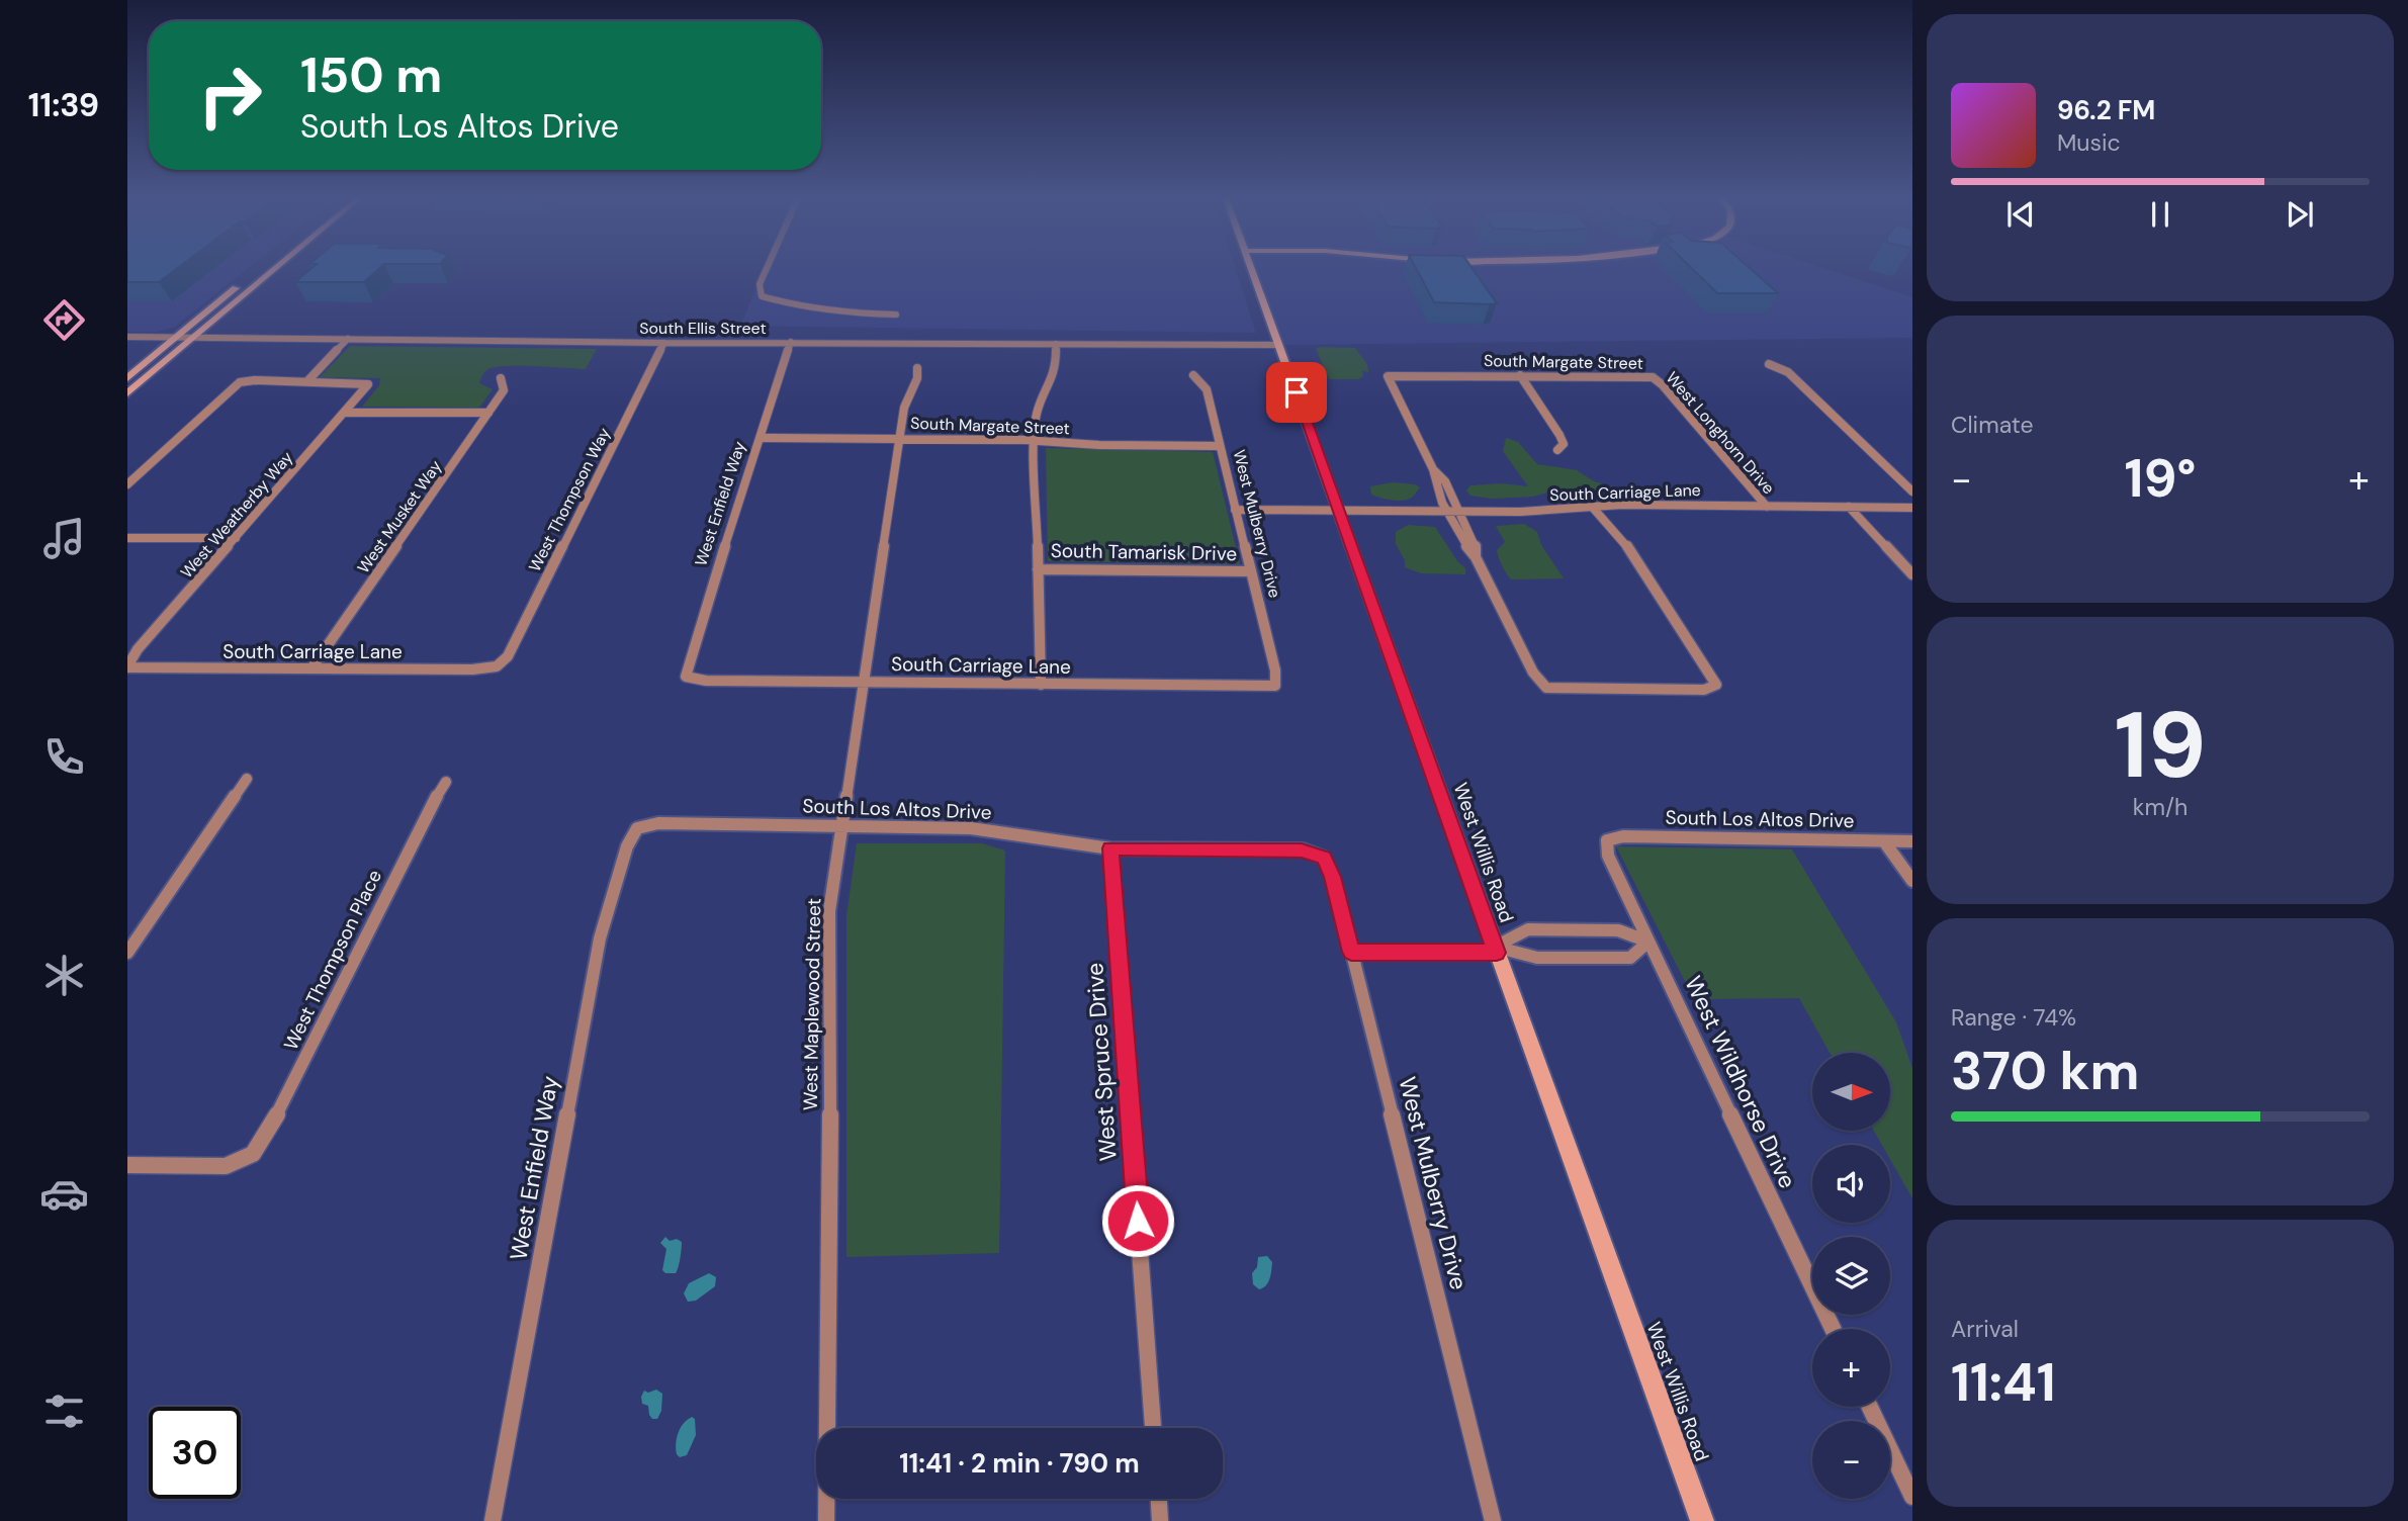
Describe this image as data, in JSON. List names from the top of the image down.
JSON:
{
  "streets": {
    "street": [
      "South Ellis Street",
      "South Margate Street",
      "West Longhorn Drive",
      "South Carriage Lane",
      "West Thompson Way",
      "West Enfield Way",
      "West Weatherby Way",
      "West Musket Way",
      "West Mulberry Drive",
      "South Tamarisk Drive",
      "South Los Altos Drive",
      "West Willis Road",
      "West Thompson Place",
      "West Maplewood Street",
      "West Spruce Drive",
      "West Wildhorse Drive"
    ]
  },
  "crossings": [
    ["South Ellis Street", "West Thompson Way"],
    ["South Ellis Street", "West Enfield Way"],
    ["South Ellis Street", "West Willis Road"],
    ["South Margate Street", "West Longhorn Drive"],
    ["South Margate Street", "West Enfield Way"],
    ["South Margate Street", "West Mulberry Drive"],
    ["South Margate Street", "West Maplewood Street"],
    ["West Longhorn Drive", "South Carriage Lane"],
    ["South Carriage Lane", "West Thompson Way"],
    ["South Carriage Lane", "West Enfield Way"],
    ["South Carriage Lane", "West Weatherby Way"],
    ["South Carriage Lane", "West Musket Way"],
    ["South Carriage Lane", "West Mulberry Drive"],
    ["South Carriage Lane", "West Willis Road"],
    ["South Carriage Lane", "West Maplewood Street"],
    ["West Enfield Way", "South Los Altos Drive"],
    ["West Mulberry Drive", "South Tamarisk Drive"],
    ["West Mulberry Drive", "South Los Altos Drive"],
    ["South Los Altos Drive", "West Maplewood Street"],
    ["South Los Altos Drive", "West Spruce Drive"],
    ["South Los Altos Drive", "West Wildhorse Drive"]
  ],
  "north": "right",
  "page": {
    "tabs": "11:39",
    "turn": ["150 m", "South Los Altos Drive"],
    "song": ["96.2 FM", "Music"],
    "tile": [
      "Climate",
      ["19", "km/h"],
      ["Range · 74%", "370 km"],
      ["Arrival", "11:41"]
    ],
    "heat": ["−", "19°", "+"],
    "map_buttons": ["+", "−"],
    "limit": "30",
    "trip": "11:41 · 2 min · 790 m"
  }
}
